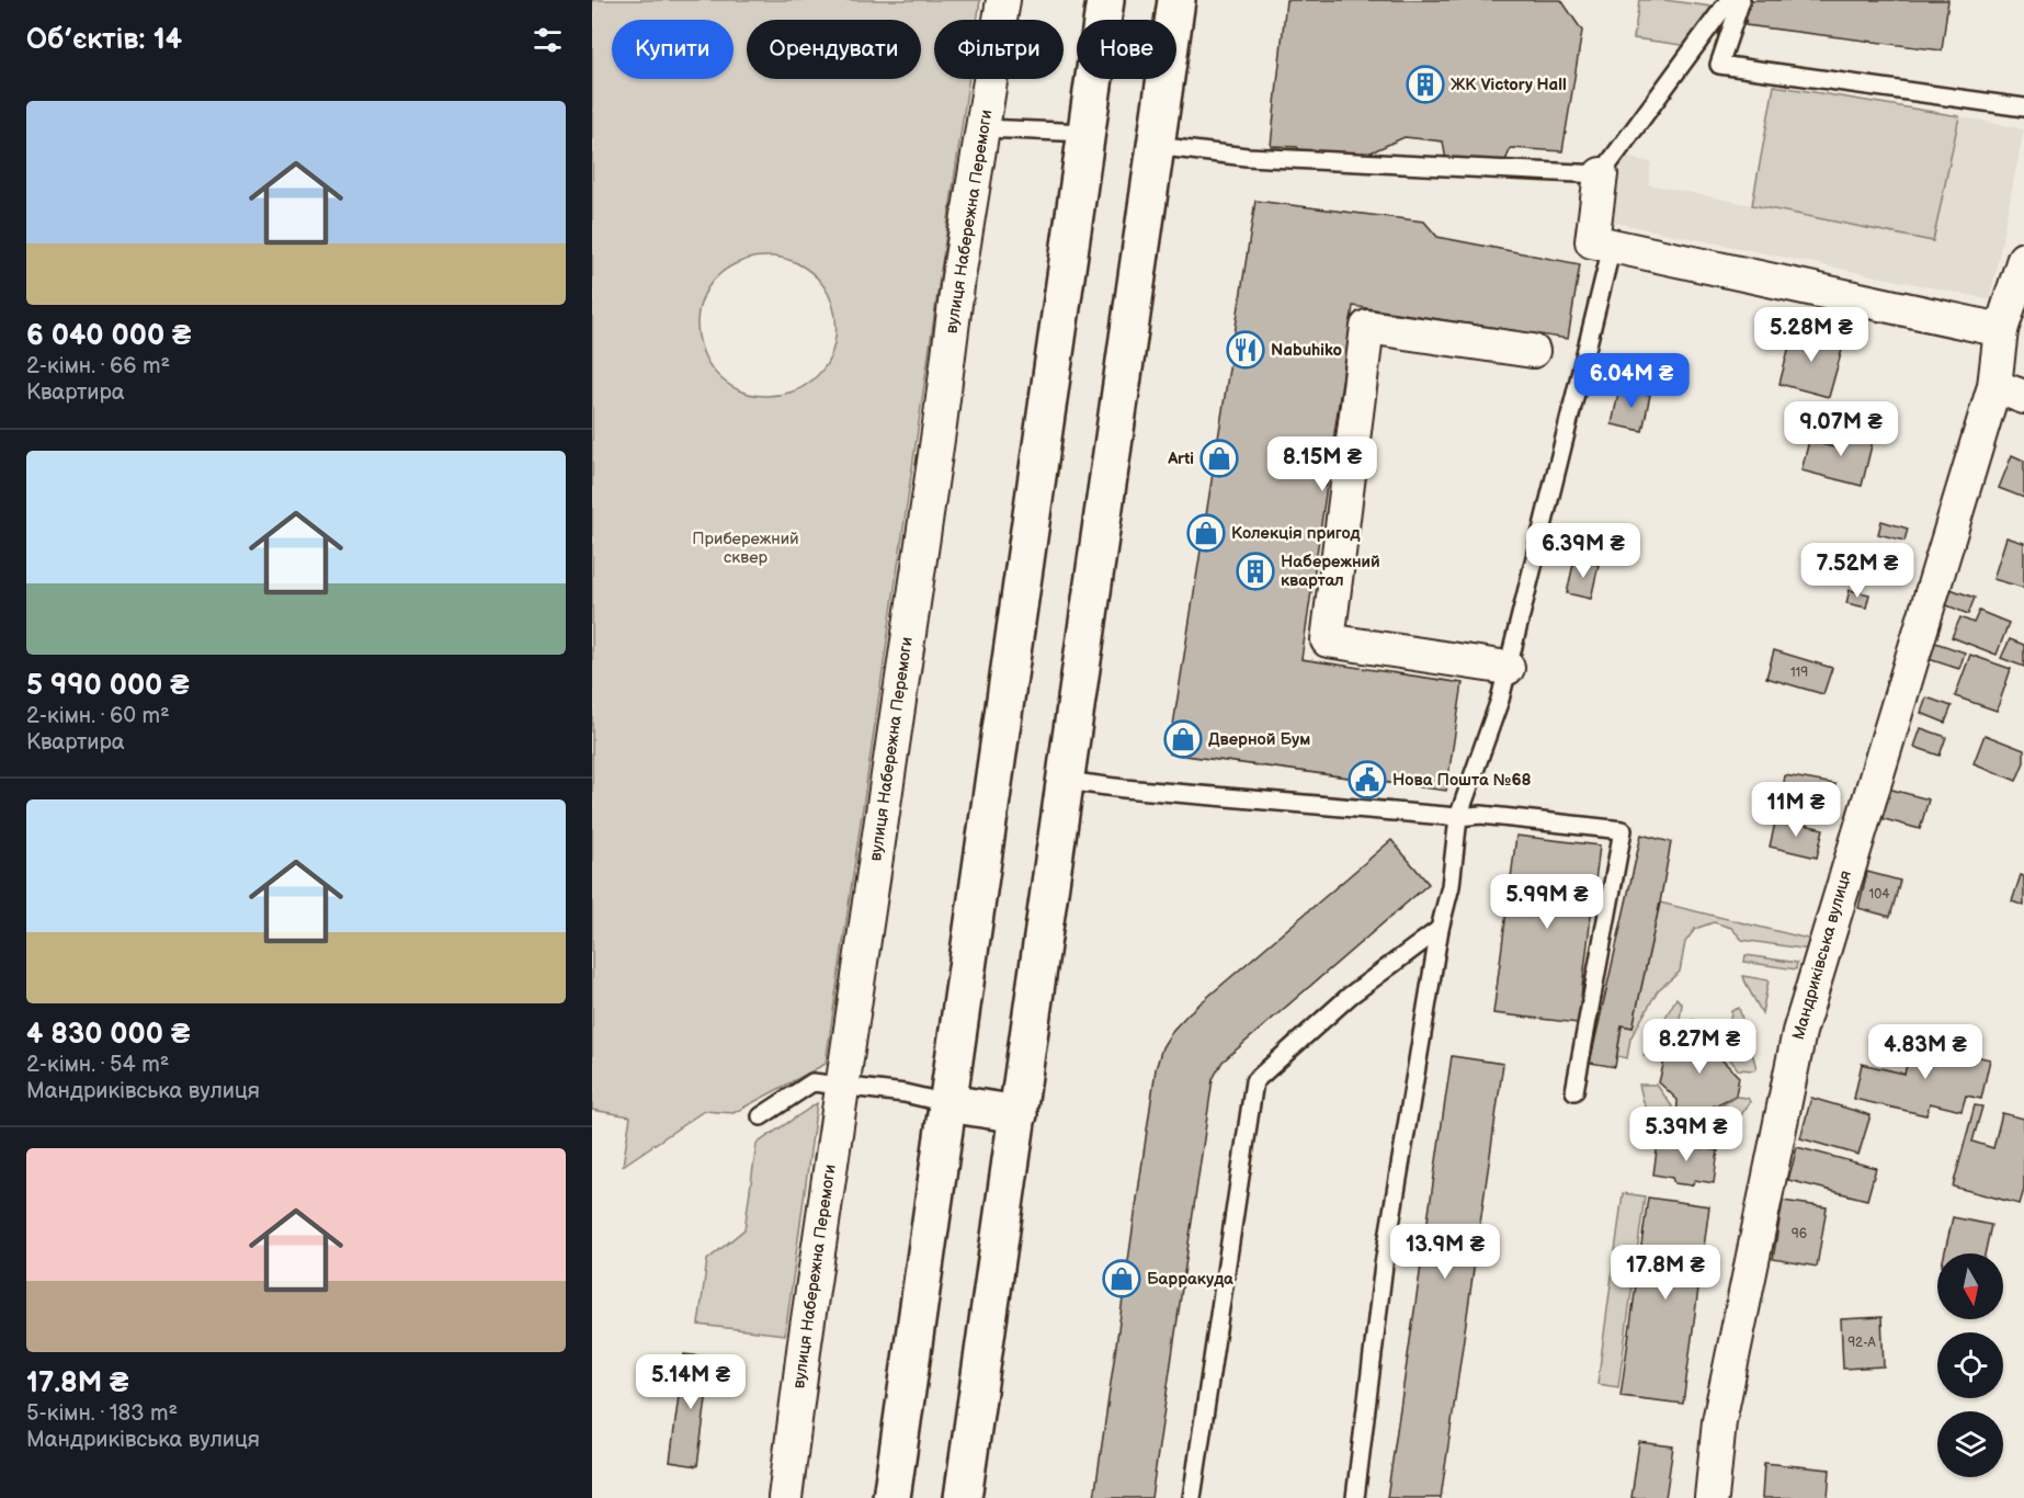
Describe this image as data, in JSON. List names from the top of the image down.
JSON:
{
  "streets": {
    "street": ["вулиця Набережна Перемоги", "Мандриківська вулиця"]
  },
  "parks": ["Прибережний сквер"],
  "places": {
    "building": ["ЖК Victory Hall", "Набережний квартал"],
    "restaurant": ["Nabuhiko"],
    "shop": [
      "Arti",
      "Колекція пригод",
      "Дверной Бум",
      "Барракуда"
    ],
    "public building": ["Нова Пошта №68"]
  },
  "house_numbers": [
    "119",
    "104",
    "96",
    "92-А"
  ],
  "north": "bottom",
  "page": {
    "heading": "Об’єктів: 14",
    "chip": [
      "Купити",
      "Орендувати",
      "Фільтри",
      "Нове"
    ],
    "list": [
      {
        "name": "6 040 000 ₴",
        "note": "2-кімн. · 66 m² · Квартира"
      },
      {
        "name": "5 990 000 ₴",
        "note": "2-кімн. · 60 m² · Квартира"
      },
      {
        "name": "4 830 000 ₴",
        "note": "2-кімн. · 54 m² · Мандриківська вулиця"
      },
      {
        "name": "17.8M ₴",
        "note": "5-кімн. · 183 m² · Мандриківська вулиця"
      }
    ],
    "price": [
      "5.28M ₴",
      "6.04M ₴",
      "9.07M ₴",
      "8.15M ₴",
      "6.39M ₴",
      "7.52M ₴",
      "11M ₴",
      "5.99M ₴",
      "8.27M ₴",
      "4.83M ₴",
      "5.39M ₴",
      "13.9M ₴",
      "17.8M ₴",
      "5.14M ₴"
    ]
  }
}
